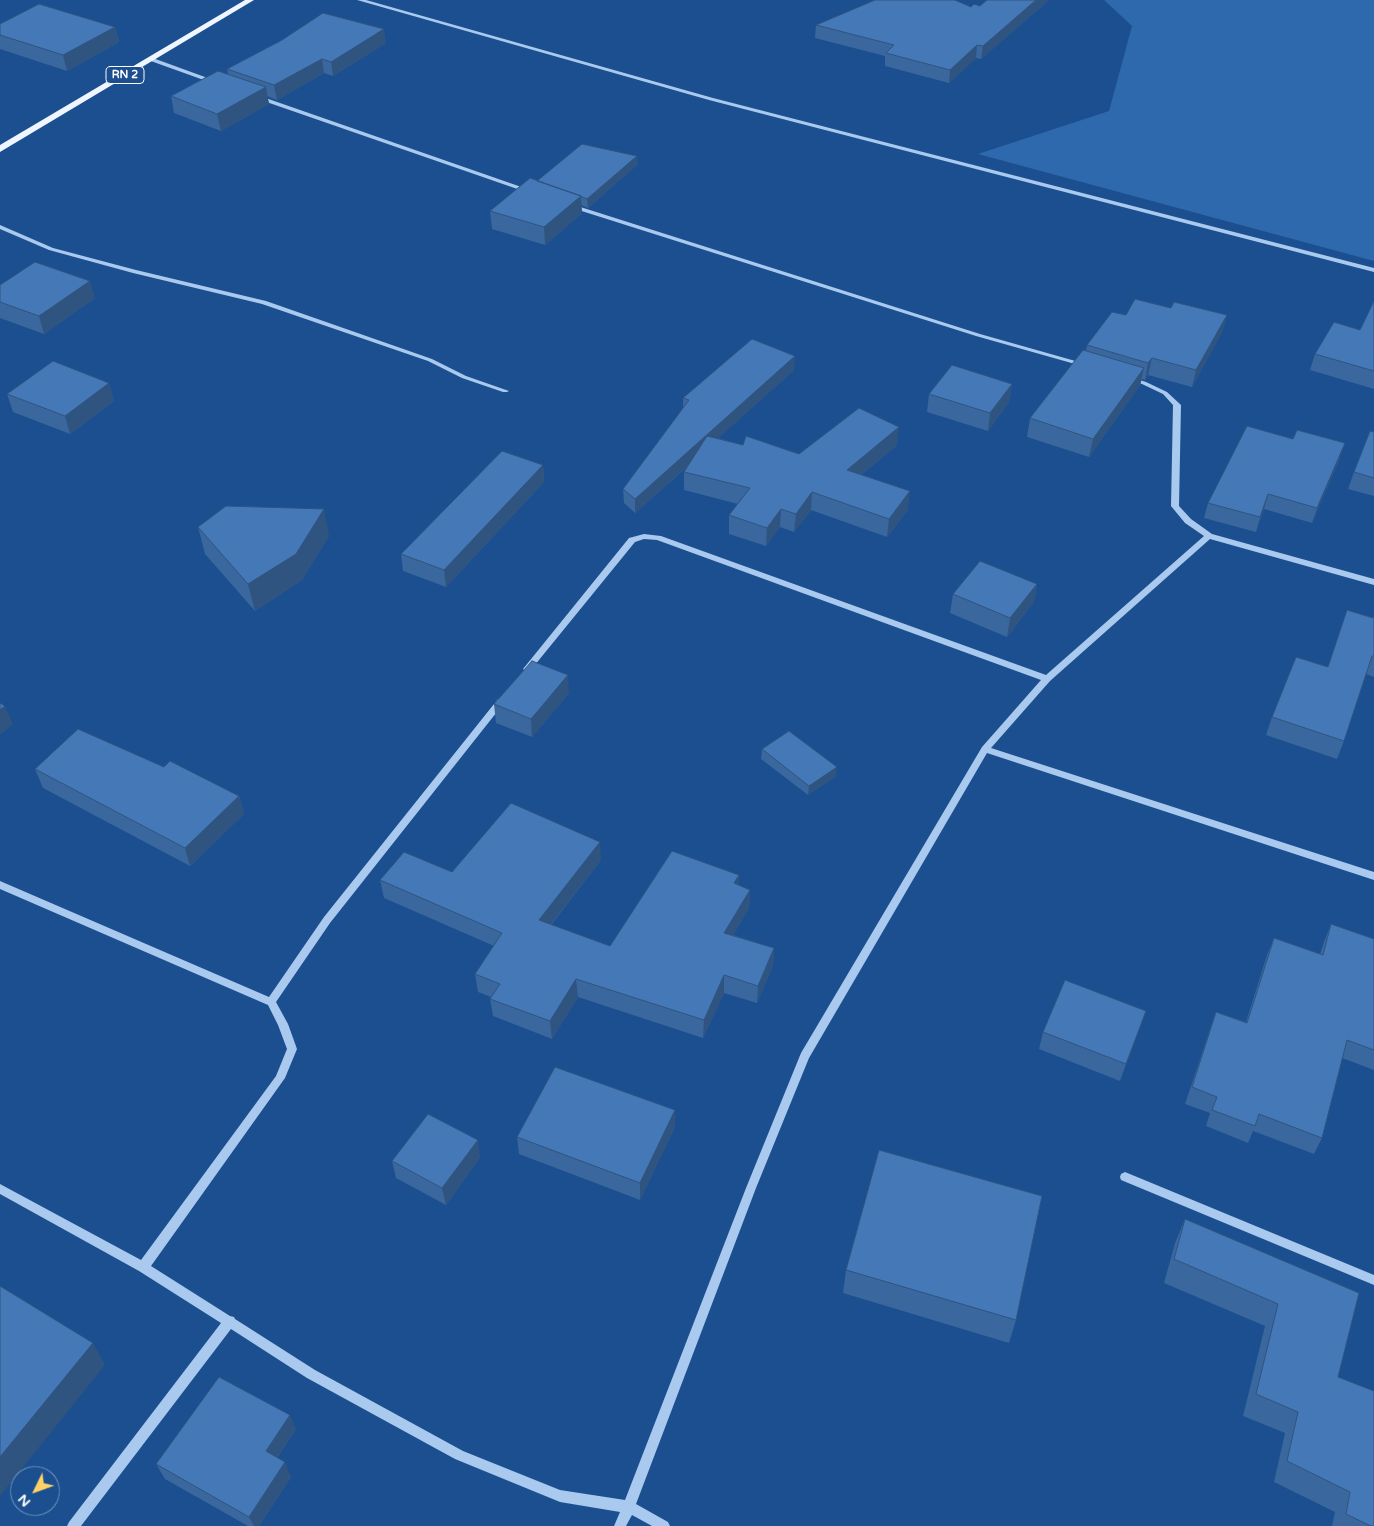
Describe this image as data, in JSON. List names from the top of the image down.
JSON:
{
  "streets": {
    "main road": ["RN 2"]
  },
  "north": "bottom left"
}
